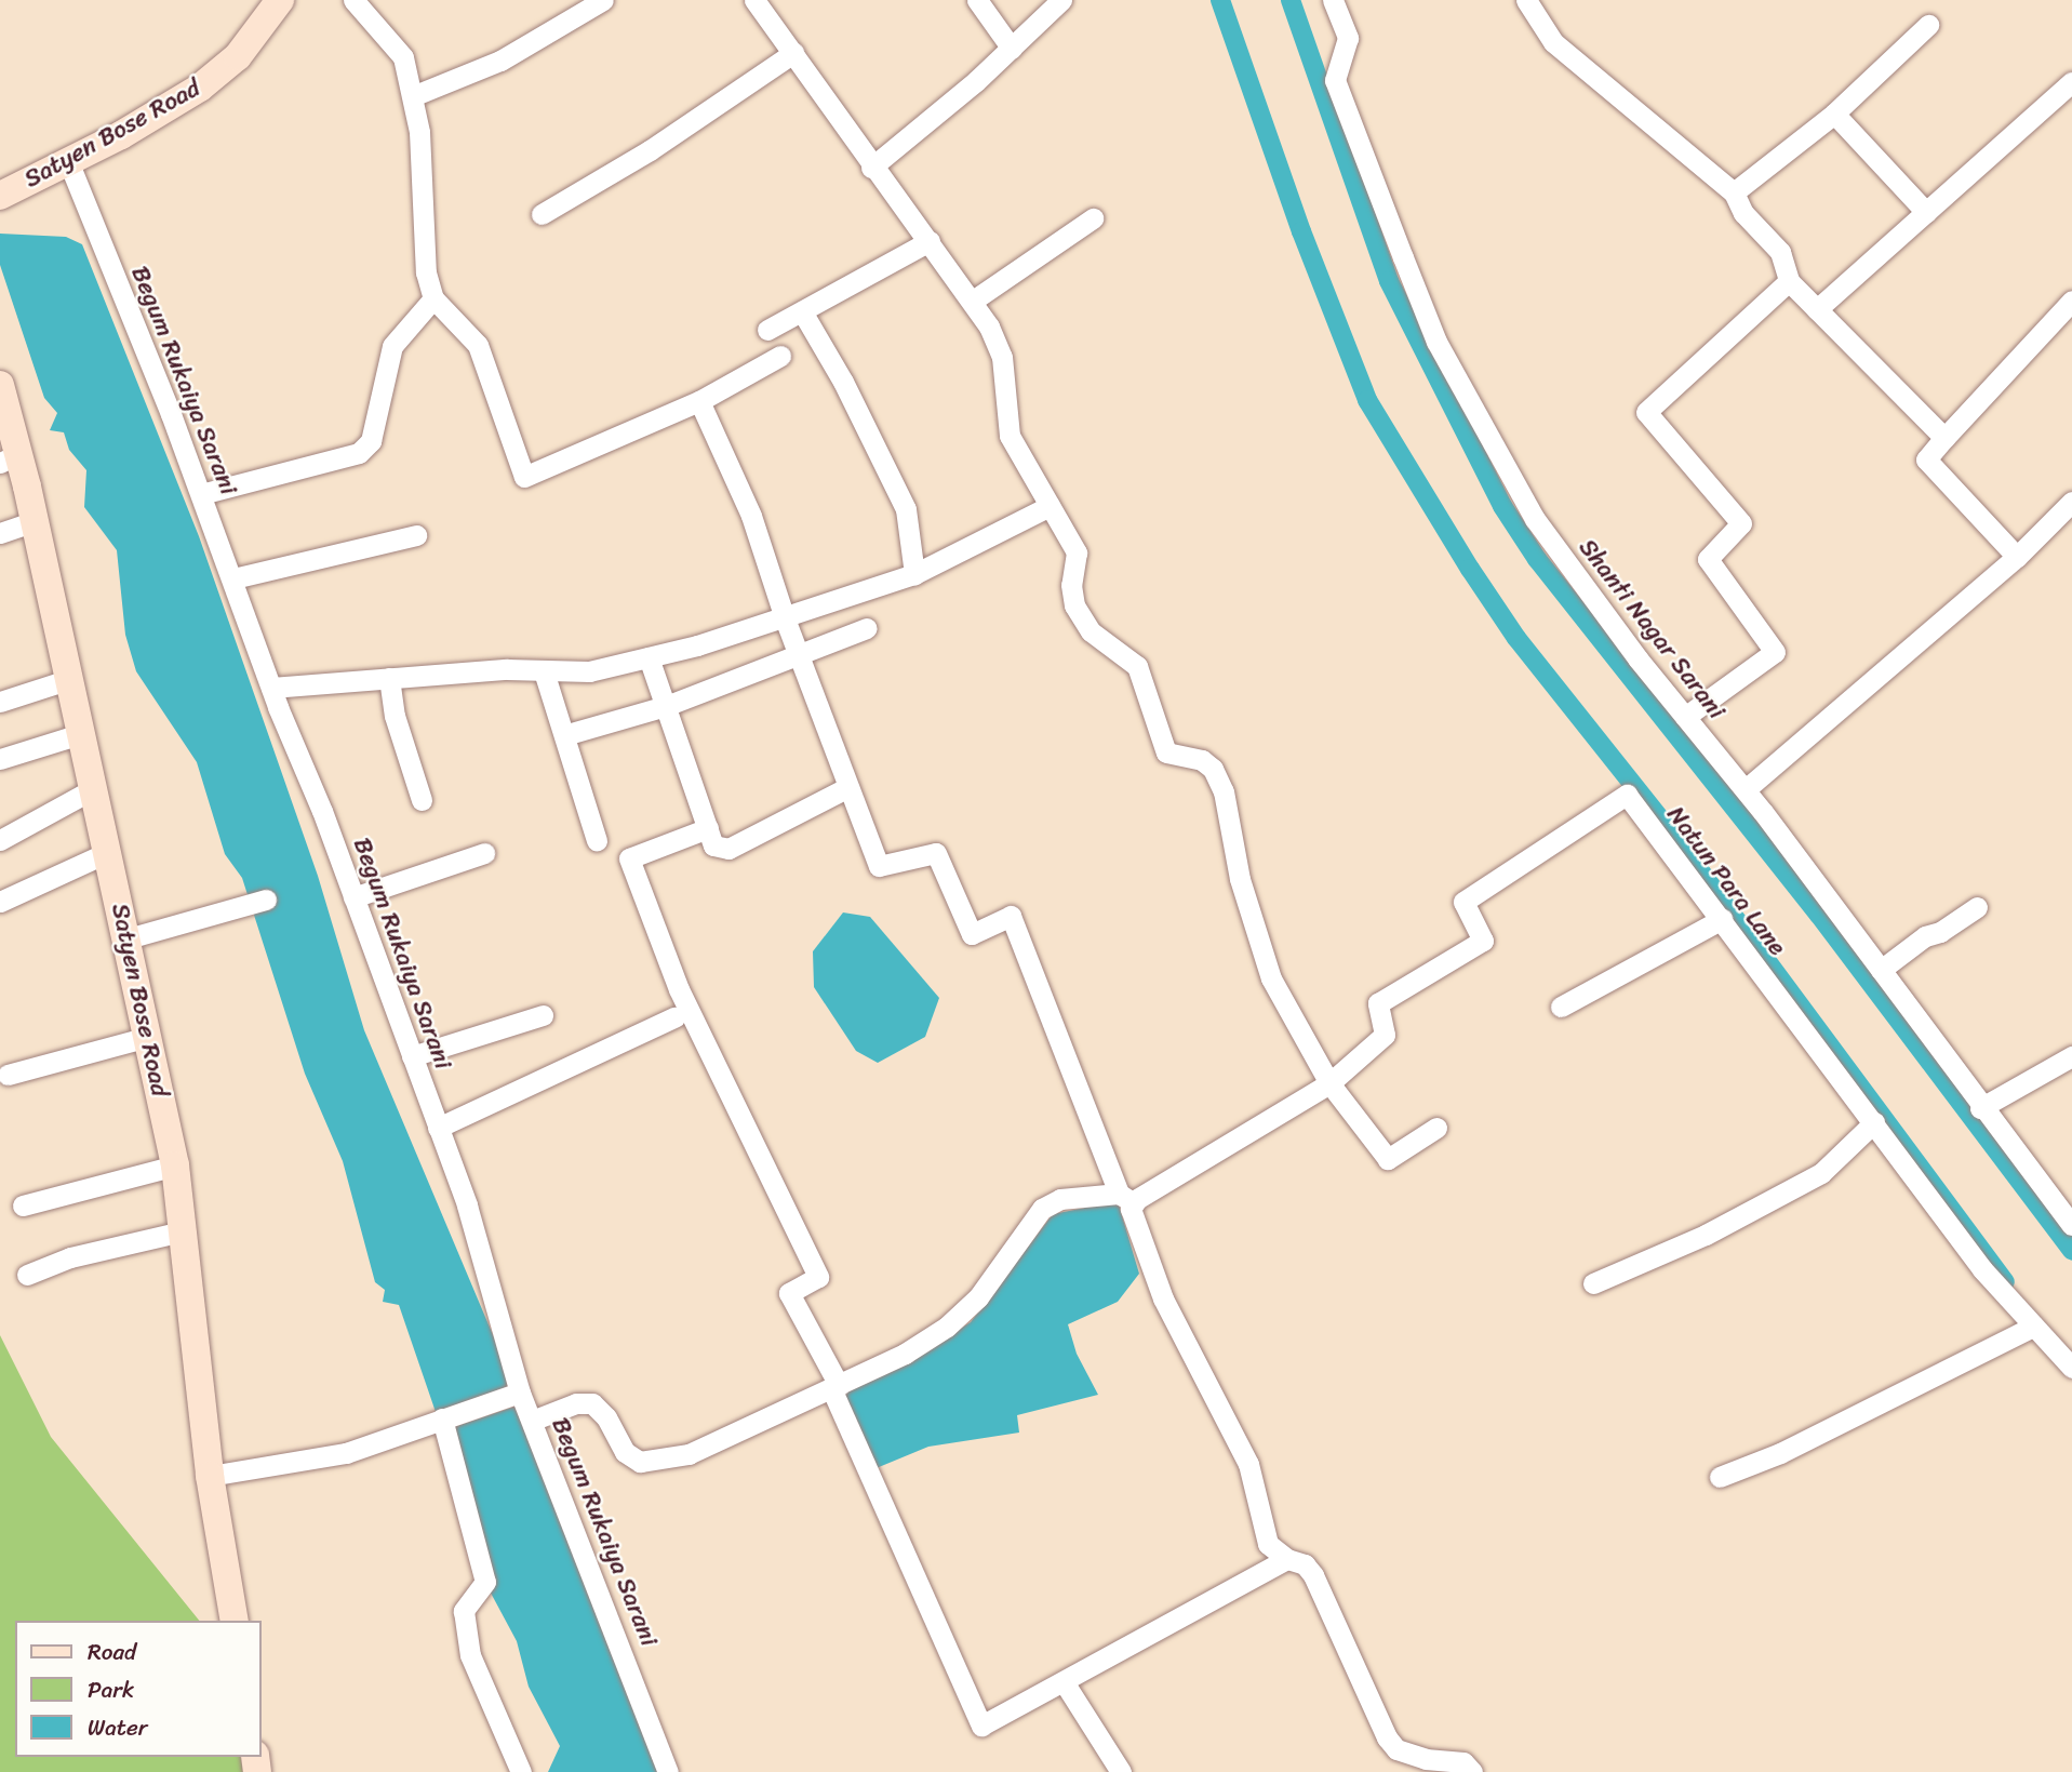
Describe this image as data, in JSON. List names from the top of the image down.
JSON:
{
  "streets": {
    "main road": ["Satyen Bose Road"],
    "street": ["Begum Rukaiya Sarani", "Shanti Nagar Sarani", "Natun Para Lane"]
  },
  "crossings": [
    ["Satyen Bose Road", "Begum Rukaiya Sarani"]
  ],
  "legend": ["Road", "Park", "Water"]
}
